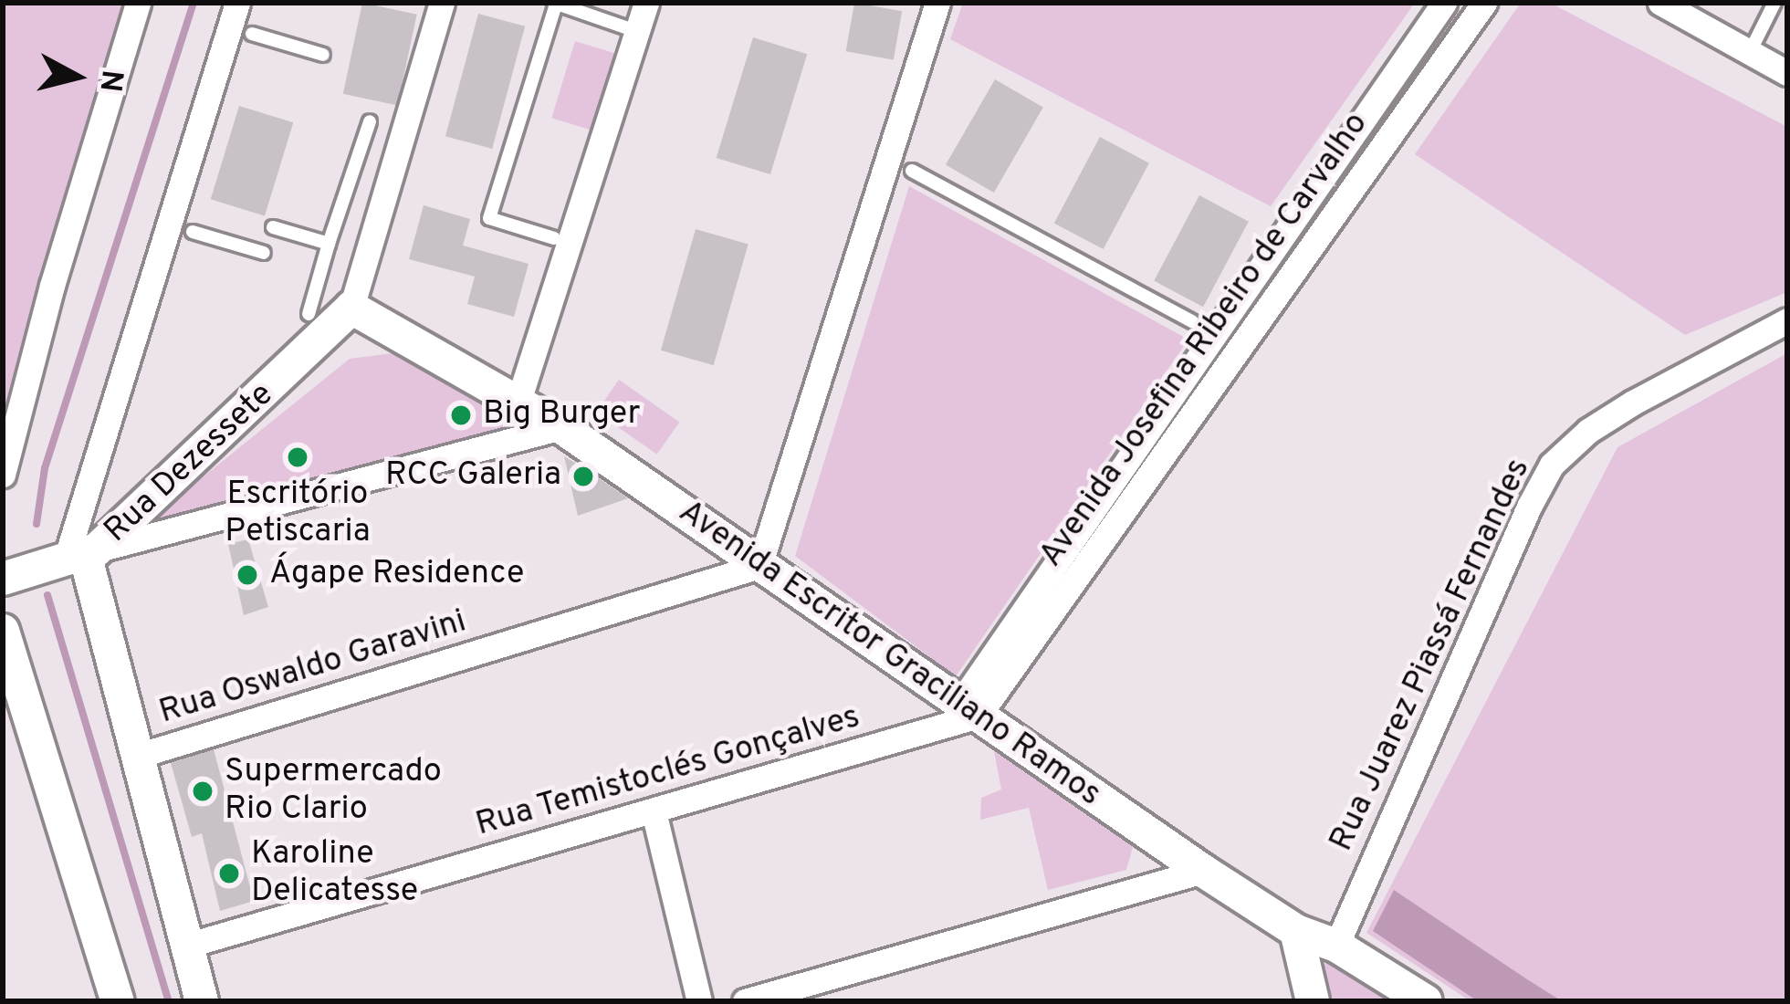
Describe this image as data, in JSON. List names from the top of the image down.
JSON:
{
  "streets": {
    "street": [
      "Avenida Josefina Ribeiro de Carvalho",
      "Rua Dezessete",
      "Avenida Escritor Graciliano Ramos",
      "Rua Juarez Piassá Fernandes",
      "Rua Oswaldo Garavini",
      "Rua Temistoclés Gonçalves"
    ]
  },
  "crossings": [
    ["Avenida Josefina Ribeiro de Carvalho", "Avenida Escritor Graciliano Ramos"],
    ["Avenida Josefina Ribeiro de Carvalho", "Rua Temistoclés Gonçalves"],
    ["Rua Dezessete", "Avenida Escritor Graciliano Ramos"],
    ["Avenida Escritor Graciliano Ramos", "Rua Juarez Piassá Fernandes"],
    ["Avenida Escritor Graciliano Ramos", "Rua Oswaldo Garavini"],
    ["Avenida Escritor Graciliano Ramos", "Rua Temistoclés Gonçalves"]
  ],
  "places": [
    "Big Burger",
    "Escritório Petiscaria",
    "RCC Galeria",
    "Ágape Residence",
    "Supermercado Rio Clario",
    "Karoline Delicatesse"
  ],
  "north": "right"
}
